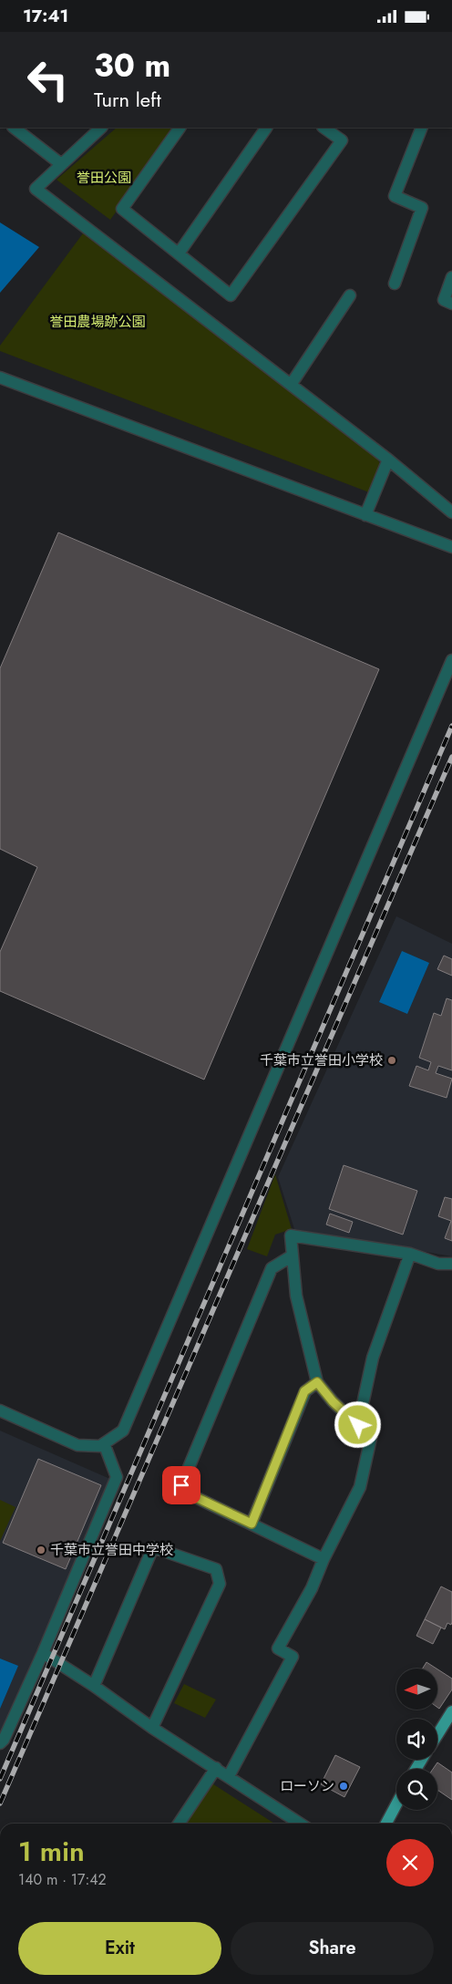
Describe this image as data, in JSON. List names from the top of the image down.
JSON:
{
  "parks": ["誉田公園", "誉田農場跡公園"],
  "places": ["千葉市立誉田小学校", "千葉市立誉田中学校", "ローソン"],
  "north": "left",
  "page": {
    "status": "17:41",
    "turn": ["30 m", "Turn left"],
    "heading": ["1 min", "140 m · 17:42"],
    "buttons": ["Exit", "Share"]
  }
}
